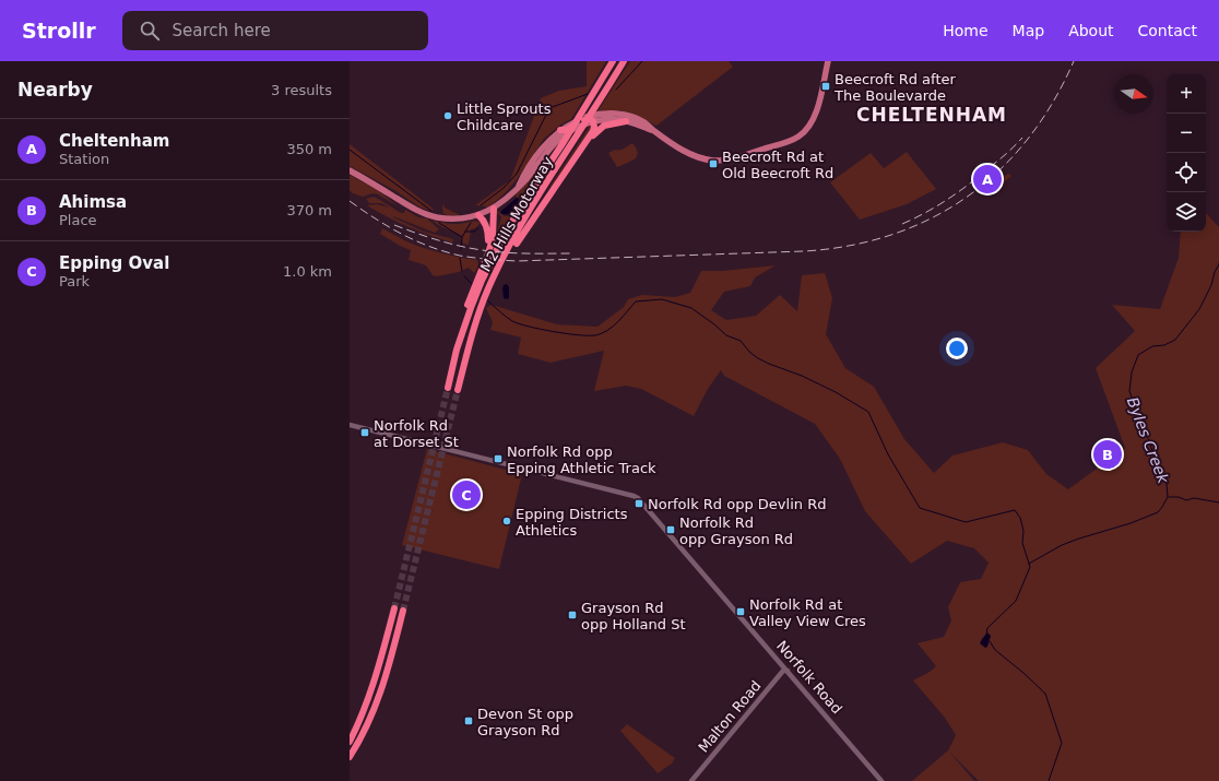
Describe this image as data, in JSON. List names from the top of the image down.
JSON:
{
  "streets": {
    "highway": ["M2 Hills Motorway"],
    "street": ["Norfolk Road", "Malton Road"]
  },
  "crossings": [
    ["Norfolk Road", "Malton Road"]
  ],
  "districts": ["CHELTENHAM"],
  "water": ["Byles Creek"],
  "places": {
    "transit": [
      "Beecroft Rd after The Boulevarde",
      "Beecroft Rd at Old Beecroft Rd",
      "Norfolk Rd at Dorset St",
      "Norfolk Rd opp Epping Athletic Track",
      "Norfolk Rd opp Devlin Rd",
      "Norfolk Rd opp Grayson Rd",
      "Norfolk Rd at Valley View Cres",
      "Grayson Rd opp Holland St",
      "Devon St opp Grayson Rd"
    ],
    "other": ["Little Sprouts Childcare", "Epping Districts Athletics"]
  },
  "north": "right",
  "page": {
    "header": "Strollr",
    "search": "Search here",
    "nav": [
      "Home",
      "Map",
      "About",
      "Contact"
    ],
    "heading": ["Nearby", "3 results"],
    "map_buttons": ["+", "−"],
    "list": [
      {
        "mark": "A",
        "name": "Cheltenham",
        "note": "Station",
        "value": "350 m"
      },
      {
        "mark": "B",
        "name": "Ahimsa",
        "note": "Place",
        "value": "370 m"
      },
      {
        "mark": "C",
        "name": "Epping Oval",
        "note": "Park",
        "value": "1.0 km"
      }
    ],
    "pins": ["A", "B", "C"]
  }
}
